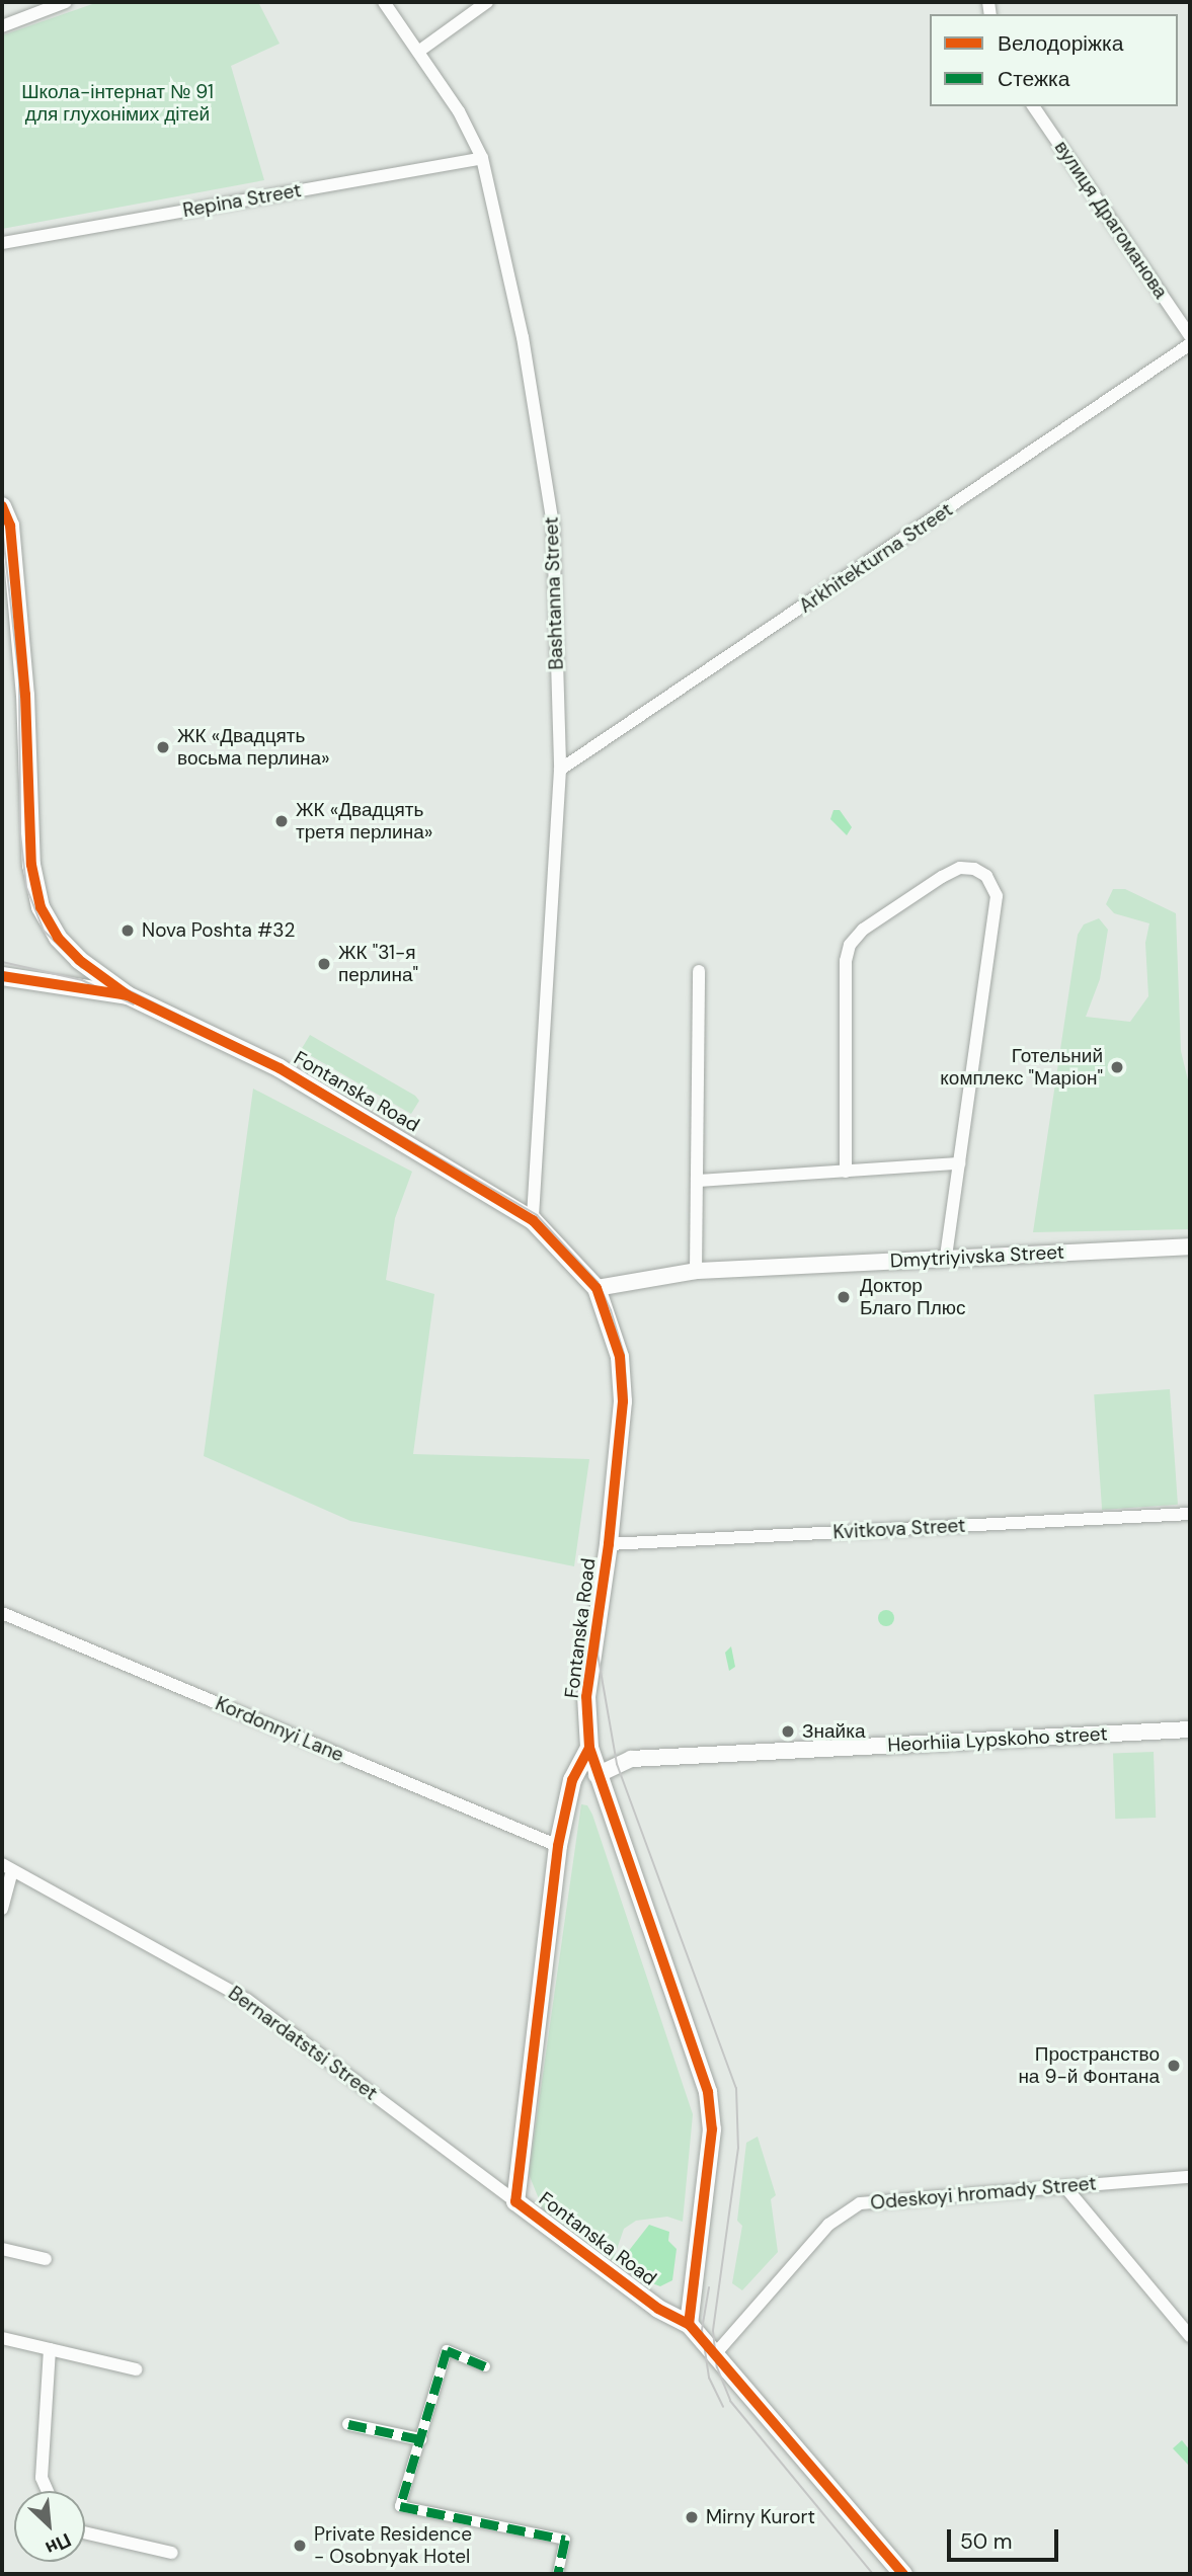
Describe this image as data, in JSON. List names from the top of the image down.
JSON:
{
  "streets": {
    "main road": ["Fontanska Road"],
    "street": [
      "Repina Street",
      "вулиця Драгоманова",
      "Arkhitekturna Street",
      "Bashtanna Street",
      "Dmytriyivska Street",
      "Kvitkova Street",
      "Kordonnyi Lane",
      "Heorhiia Lypskoho street",
      "Bernardatstsi Street",
      "Odeskoyi hromady Street"
    ]
  },
  "crossings": [
    ["Repina Street", "Bashtanna Street"],
    ["Arkhitekturna Street", "Bashtanna Street"],
    ["Bashtanna Street", "Fontanska Road"],
    ["Fontanska Road", "Dmytriyivska Street"],
    ["Fontanska Road", "Kvitkova Street"],
    ["Fontanska Road", "Kordonnyi Lane"],
    ["Fontanska Road", "Heorhiia Lypskoho street"],
    ["Fontanska Road", "Bernardatstsi Street"],
    ["Fontanska Road", "Odeskoyi hromady Street"]
  ],
  "parks": ["Школа-інтернат № 91 для глухонімих дітей"],
  "places": [
    "ЖК «Двадцять восьма перлина»",
    "ЖК «Двадцять третя перлина»",
    "Nova Poshta #32",
    "ЖК \"31-я перлина\"",
    "Готельний комплекс \"Маріон\"",
    "Доктор Благо Плюс",
    "Знайка",
    "Пространство на 9-й Фонтана",
    "Mirny Kurort",
    "Private Residence - Osobnyak Hotel"
  ],
  "legend": ["Велодоріжка", "Стежка"],
  "scale_bar": "50 m",
  "north": "bottom right"
}
